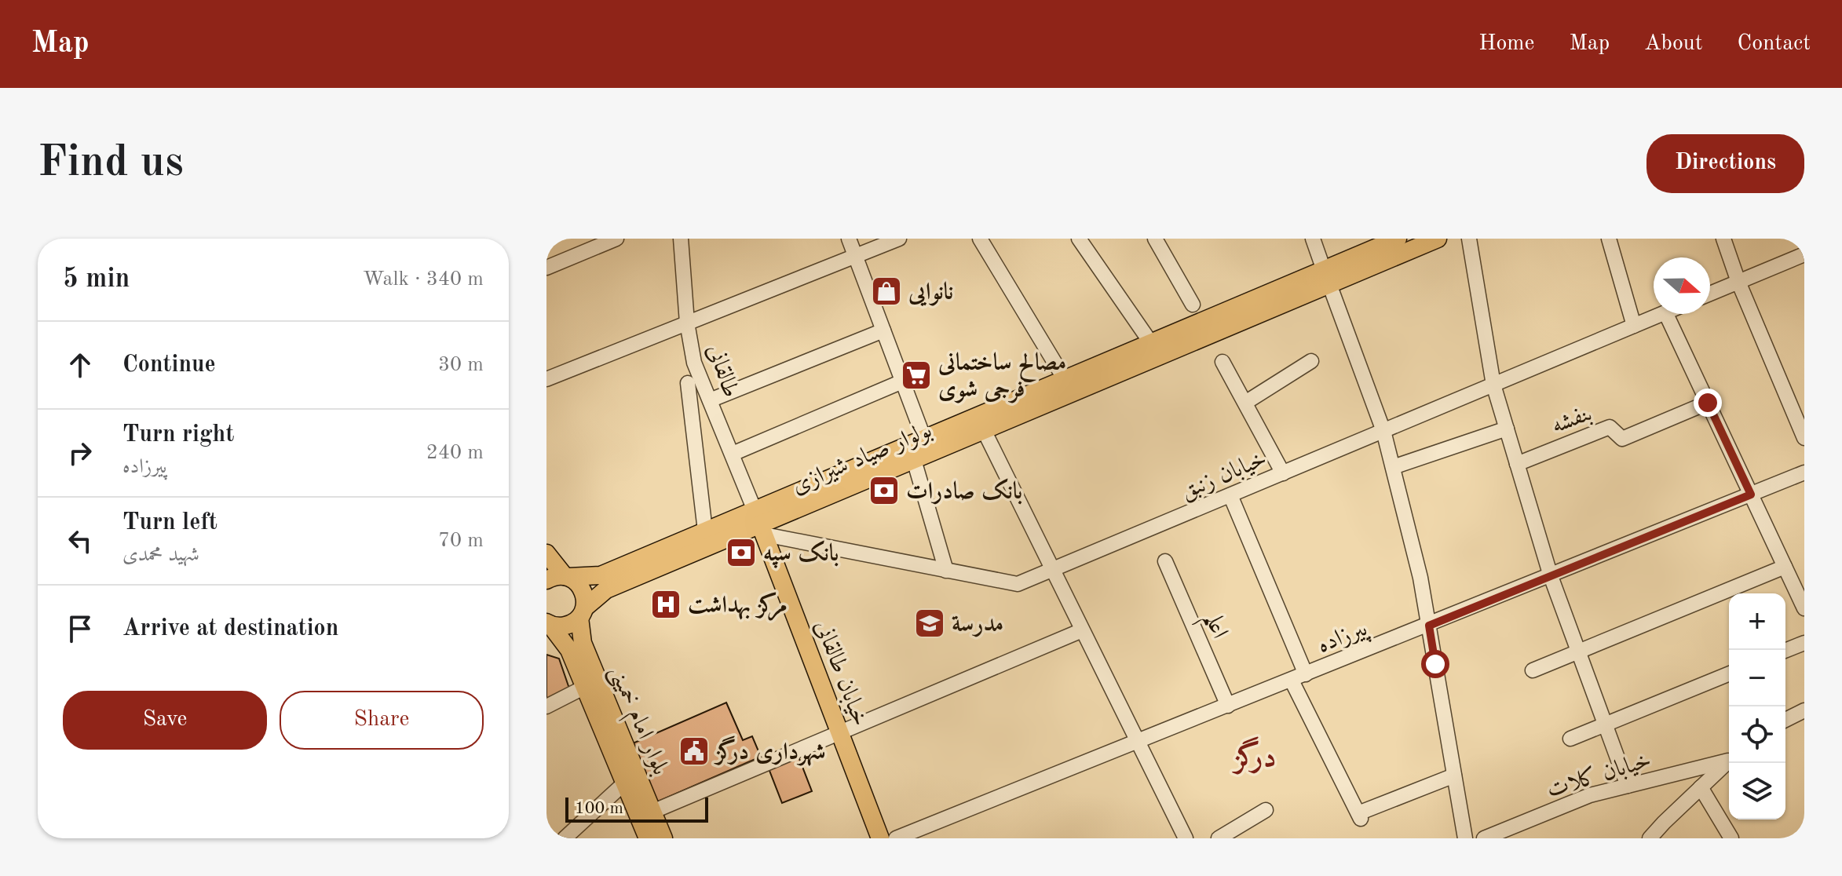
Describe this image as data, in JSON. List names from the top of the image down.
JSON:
{
  "streets": {
    "main road": ["بولوار صیاد شیرازی", "خیابان طالقانی", "بلوار امام خمینی"],
    "street": [
      "طالقانی",
      "بنفشه",
      "خیابان زنبق",
      "اعلم",
      "پیرزاده",
      "خیابان کلات"
    ]
  },
  "crossings": [
    ["طالقانی", "بولوار صیاد شیرازی"],
    ["طالقانی", "خیابان زنبق"],
    ["طالقانی", "خیابان طالقانی"],
    ["بولوار صیاد شیرازی", "خیابان زنبق"],
    ["بولوار صیاد شیرازی", "خیابان طالقانی"],
    ["بولوار صیاد شیرازی", "بلوار امام خمینی"],
    ["خیابان زنبق", "خیابان طالقانی"],
    ["اعلم", "پیرزاده"]
  ],
  "districts": ["درگز"],
  "places": {
    "shop": ["نانوایی"],
    "supermarket": ["مصالح ساختمانی فرجی شوی"],
    "bank": ["بانک صادرات", "بانک سپه"],
    "hospital": ["مرکز بهداشت"],
    "school or university": ["مدرسة"],
    "public building": ["شهرداری درگز"]
  },
  "scale_bar": "100 m",
  "north": "right",
  "page": {
    "header": "Map",
    "nav": [
      "Home",
      "Map",
      "About",
      "Contact"
    ],
    "buttons": [
      "Directions",
      ["Save", "Share"]
    ],
    "title": "Find us",
    "heading": ["5 min", "Walk · 340 m"],
    "list": [
      ["Continue", "30 m"],
      ["Turn right", "پیرزاده", "240 m"],
      ["Turn left", "شهید محمدی", "70 m"],
      "Arrive at destination"
    ],
    "map_buttons": ["+", "−"],
    "scale": "100 m"
  }
}
